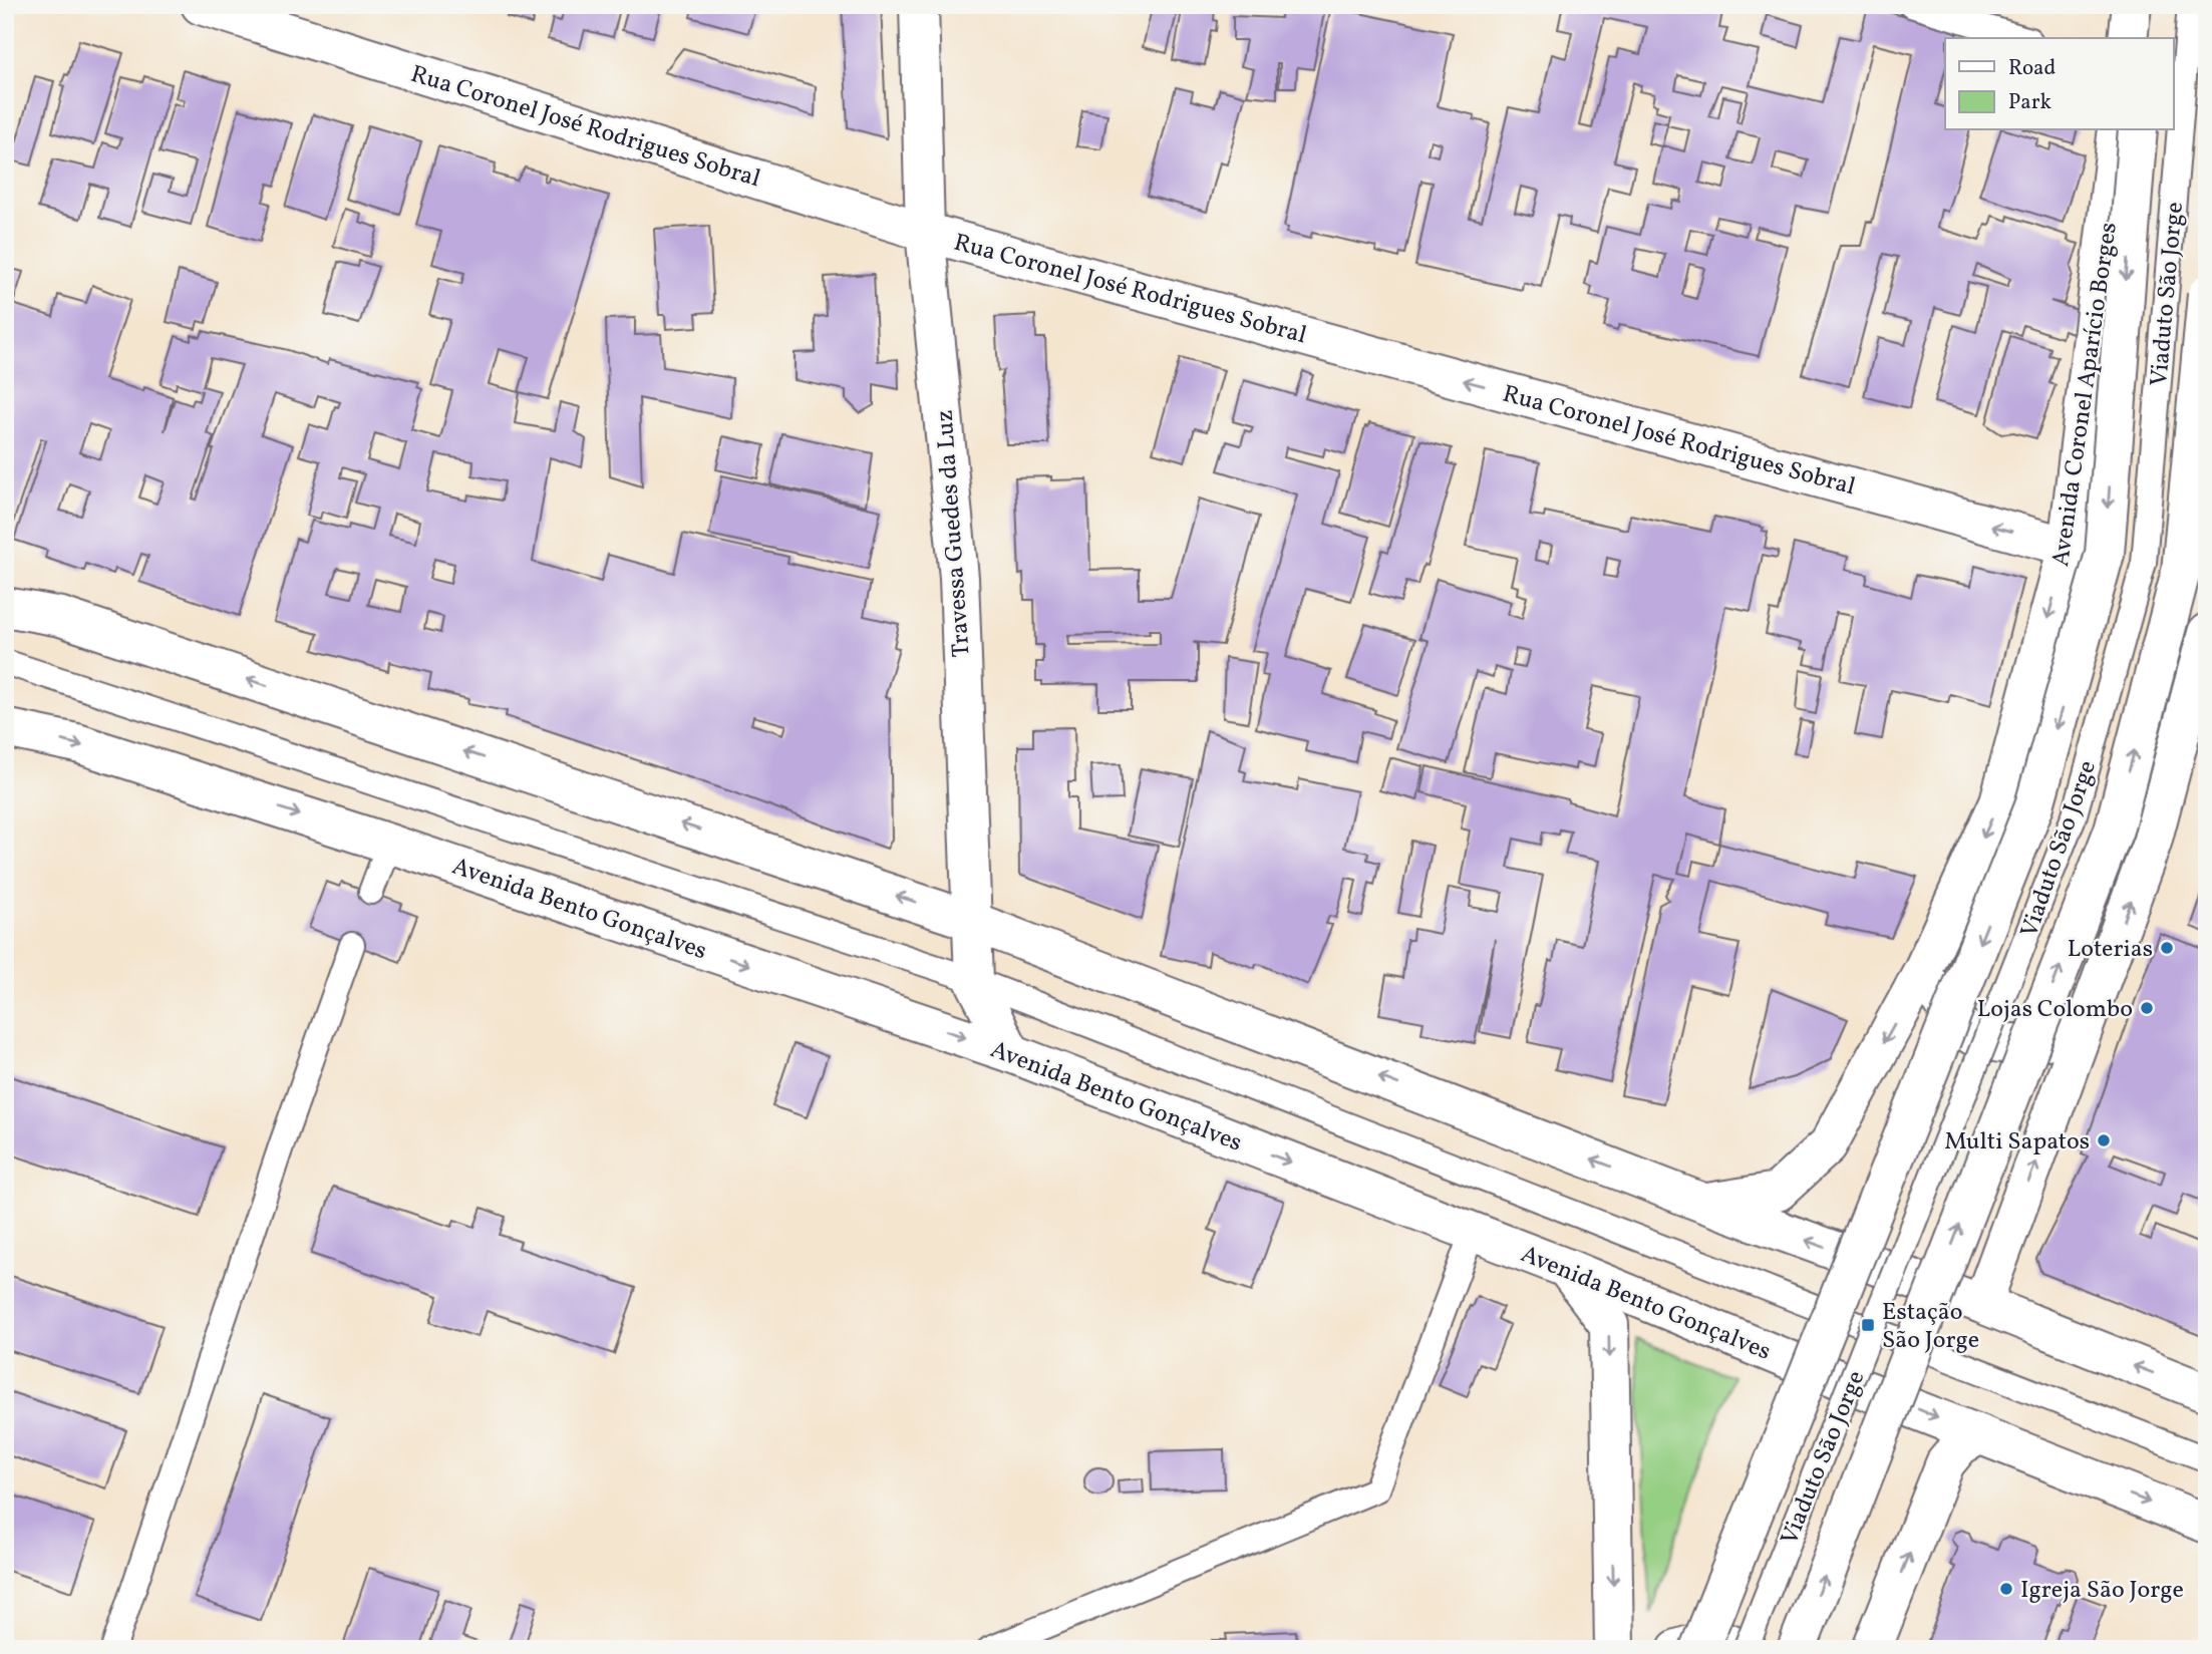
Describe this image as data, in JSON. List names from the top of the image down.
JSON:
{
  "streets": {
    "main road": [
      "Rua Coronel José Rodrigues Sobral",
      "Viaduto São Jorge",
      "Avenida Coronel Aparício Borges",
      "Travessa Guedes da Luz",
      "Avenida Bento Gonçalves"
    ]
  },
  "crossings": [
    ["Rua Coronel José Rodrigues Sobral", "Avenida Coronel Aparício Borges"],
    ["Rua Coronel José Rodrigues Sobral", "Travessa Guedes da Luz"],
    ["Travessa Guedes da Luz", "Avenida Bento Gonçalves"]
  ],
  "one_way": ["Rua Coronel José Rodrigues Sobral"],
  "places": {
    "other": [
      "Loterias",
      "Lojas Colombo",
      "Multi Sapatos",
      "Igreja São Jorge"
    ],
    "transit": ["Estação São Jorge"]
  },
  "legend": ["Road", "Park"]
}
